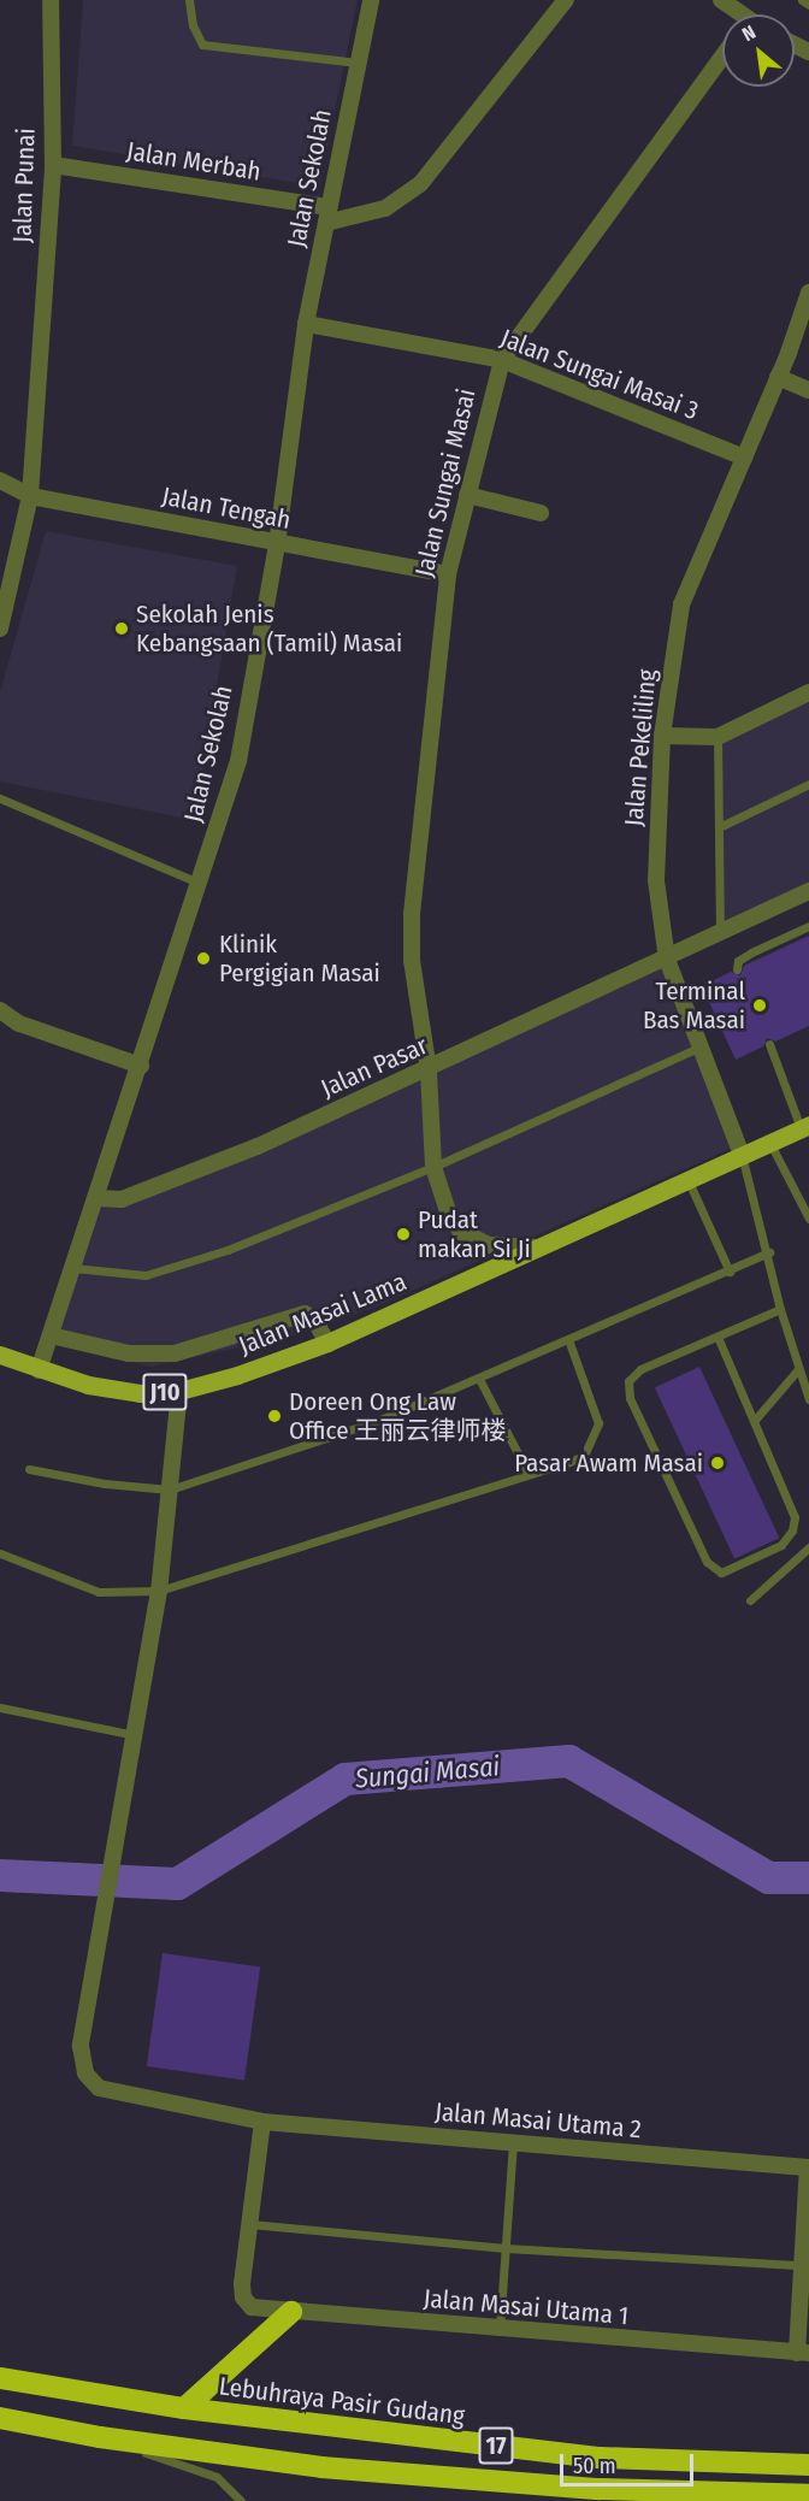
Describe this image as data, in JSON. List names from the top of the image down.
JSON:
{
  "streets": {
    "highway": ["Lebuhraya Pasir Gudang", "17"],
    "main road": ["Jalan Masai Lama", "J10"],
    "street": [
      "Jalan Merbah",
      "Jalan Sekolah",
      "Jalan Punai",
      "Jalan Sungai Masai 3",
      "Jalan Sungai Masai",
      "Jalan Tengah",
      "Jalan Pekeliling",
      "Jalan Pasar",
      "Jalan Masai Utama 2",
      "Jalan Masai Utama 1"
    ]
  },
  "crossings": [
    ["Jalan Merbah", "Jalan Sekolah"],
    ["Jalan Merbah", "Jalan Punai"],
    ["Jalan Sekolah", "Jalan Sungai Masai 3"],
    ["Jalan Sekolah", "Jalan Tengah"],
    ["Jalan Sekolah", "Jalan Pasar"],
    ["Jalan Sekolah", "Jalan Masai Lama"],
    ["Jalan Punai", "Jalan Tengah"],
    ["Jalan Sungai Masai 3", "Jalan Sungai Masai"],
    ["Jalan Sungai Masai 3", "Jalan Pekeliling"],
    ["Jalan Sungai Masai", "Jalan Tengah"],
    ["Jalan Sungai Masai", "Jalan Pasar"],
    ["Jalan Sungai Masai", "Jalan Masai Lama"],
    ["Jalan Pekeliling", "Jalan Pasar"],
    ["Jalan Pekeliling", "Jalan Masai Lama"],
    ["Jalan Masai Lama", "Jalan Masai Utama 2"]
  ],
  "water": ["Sungai Masai"],
  "places": [
    "Sekolah Jenis Kebangsaan (Tamil) Masai",
    "Klinik Pergigian Masai",
    "Terminal Bas Masai",
    "Pudat makan Si Ji",
    "Doreen Ong Law Office 王丽云律师楼",
    "Pasar Awam Masai"
  ],
  "scale_bar": "50 m",
  "north": "top left"
}
